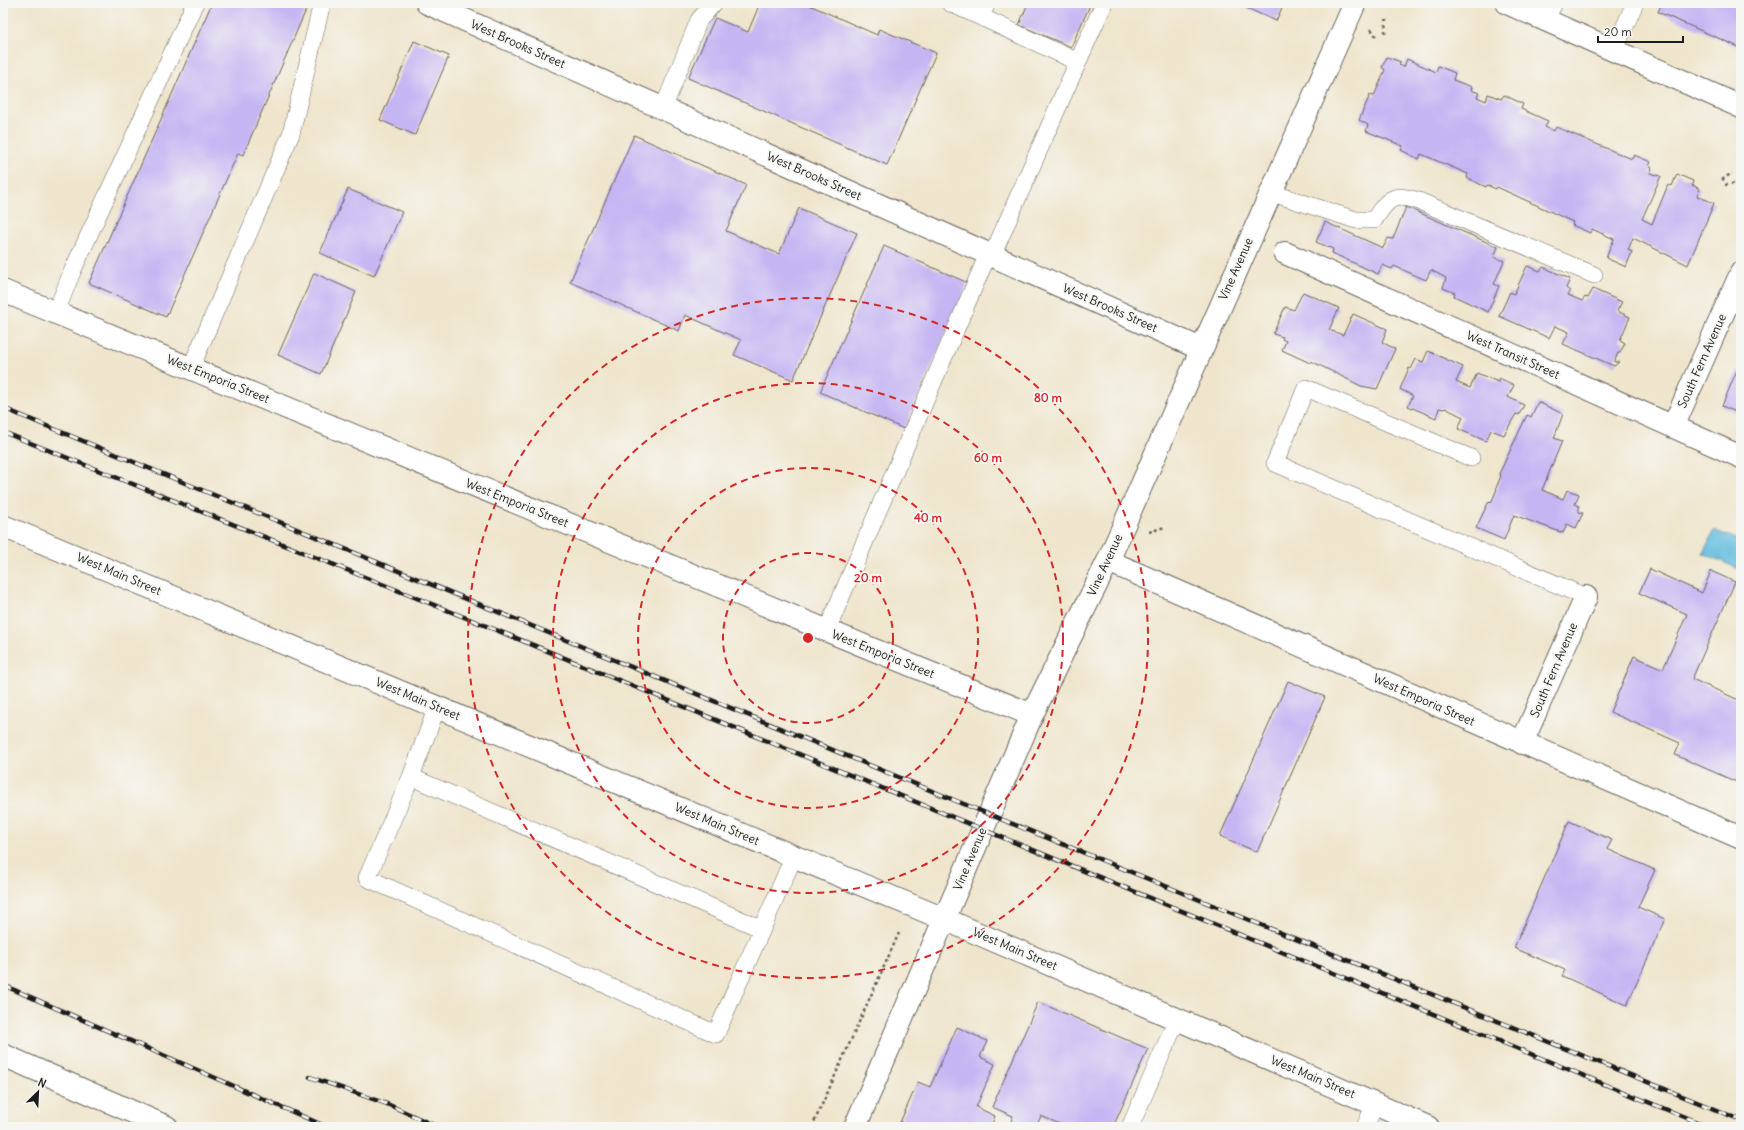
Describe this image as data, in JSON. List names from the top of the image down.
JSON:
{
  "streets": {
    "street": [
      "West Brooks Street",
      "Vine Avenue",
      "West Transit Street",
      "South Fern Avenue",
      "West Emporia Street",
      "West Main Street"
    ]
  },
  "crossings": [
    ["West Brooks Street", "Vine Avenue"],
    ["Vine Avenue", "West Emporia Street"],
    ["Vine Avenue", "West Main Street"],
    ["West Transit Street", "South Fern Avenue"],
    ["South Fern Avenue", "West Emporia Street"]
  ],
  "scale_bar": "20 m",
  "north": "top right",
  "rings": [
    "80 m",
    "60 m",
    "40 m",
    "20 m"
  ]
}
